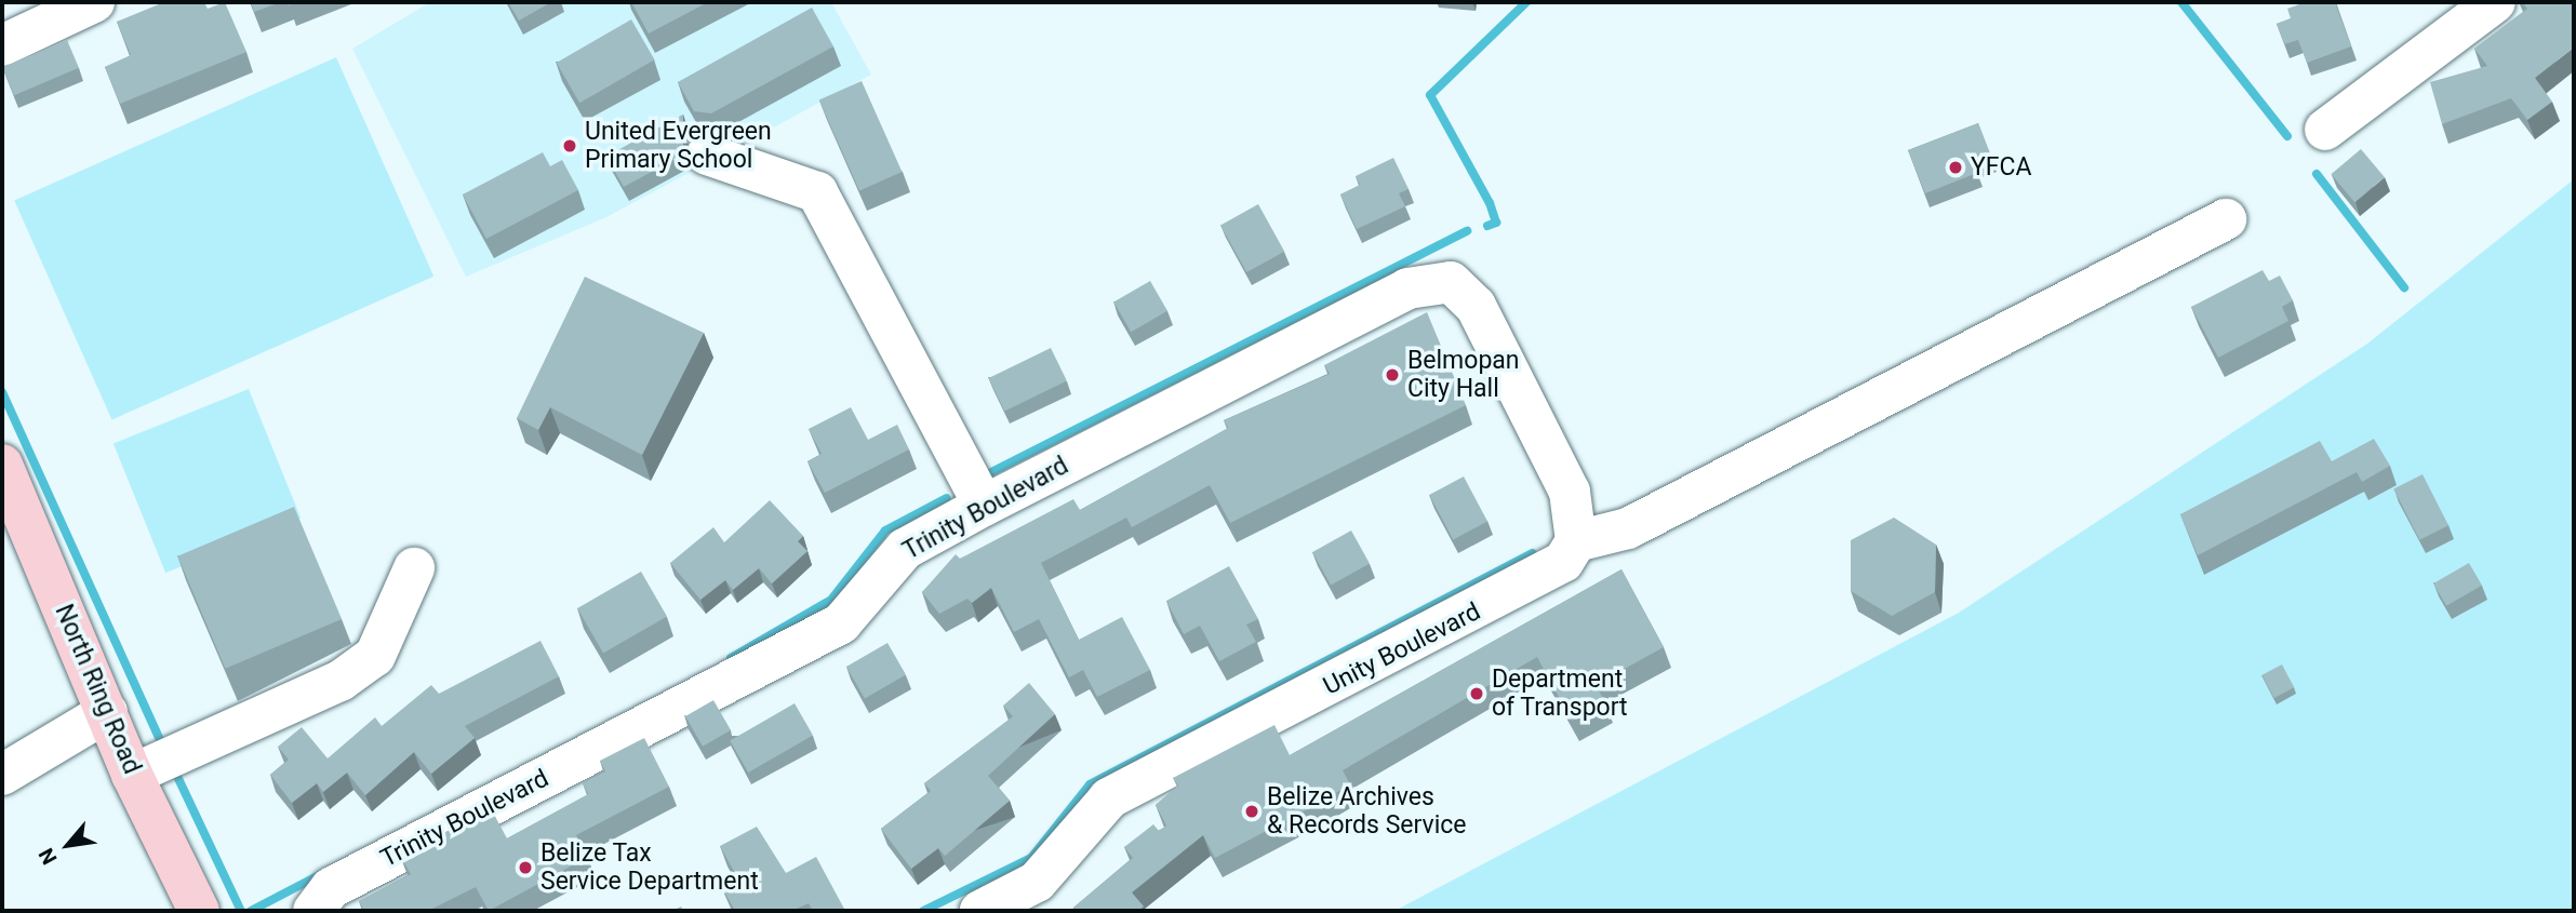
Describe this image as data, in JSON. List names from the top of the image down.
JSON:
{
  "streets": {
    "main road": ["North Ring Road"],
    "street": ["Trinity Boulevard", "Unity Boulevard"]
  },
  "crossings": [
    ["Trinity Boulevard", "Unity Boulevard"]
  ],
  "places": [
    "United Evergreen Primary School",
    "YFCA",
    "Belmopan City Hall",
    "Department of Transport",
    "Belize Archives & Records Service",
    "Belize Tax Service Department"
  ],
  "north": "bottom left"
}
